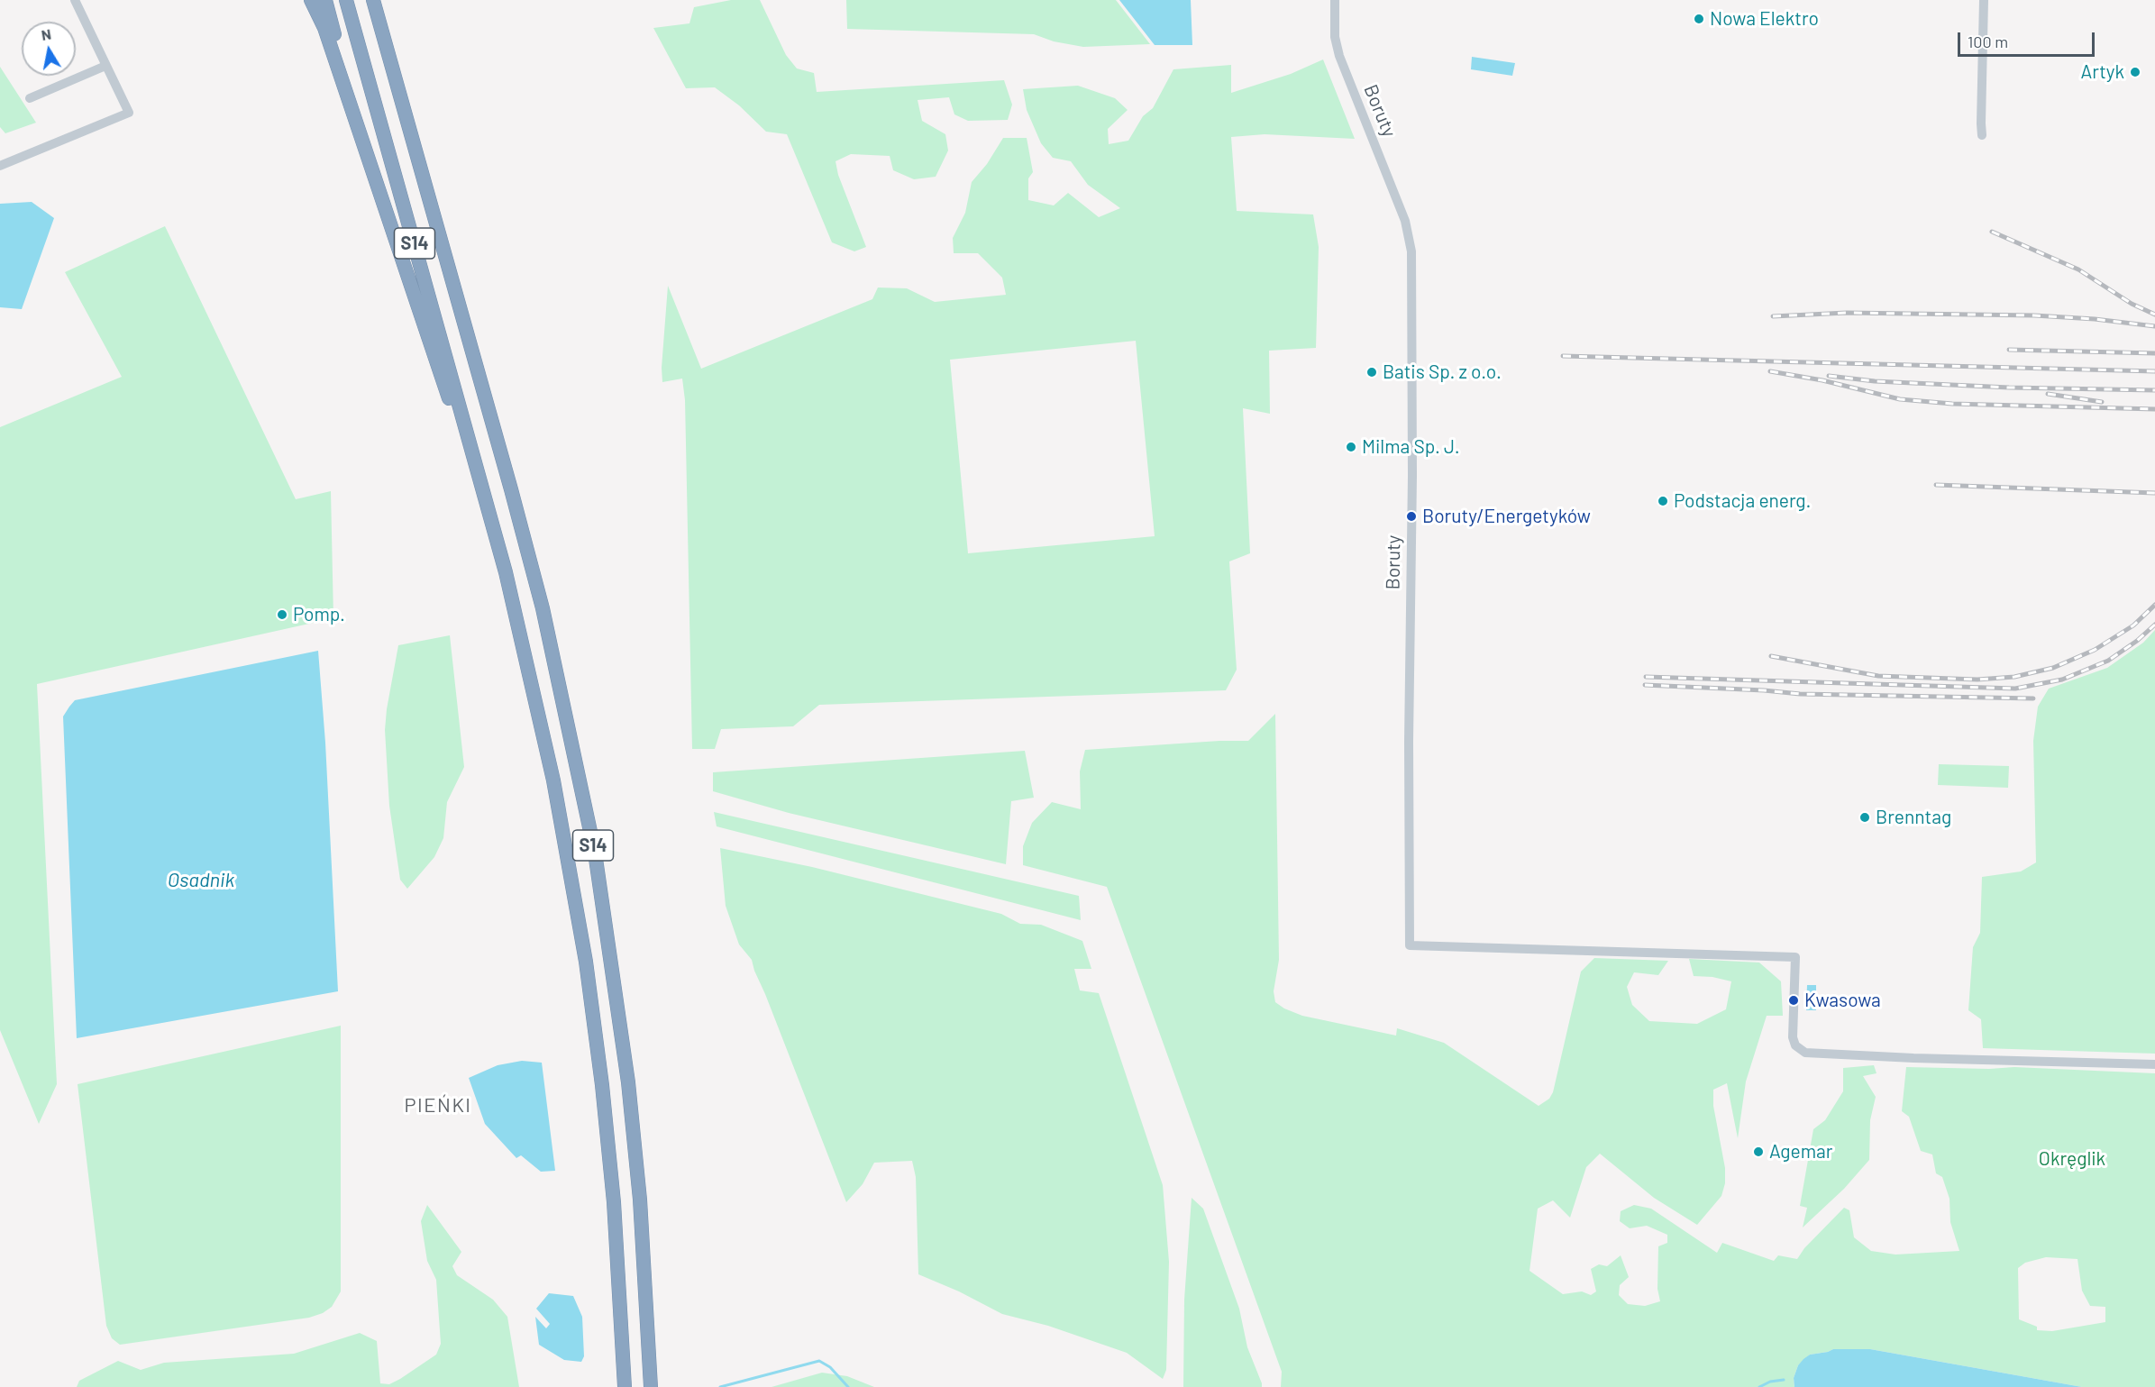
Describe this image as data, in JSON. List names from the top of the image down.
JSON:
{
  "streets": {
    "highway": ["S14"],
    "street": ["Boruty"]
  },
  "districts": ["PIEŃKI"],
  "water": ["Osadnik"],
  "parks": ["Okręglik"],
  "places": [
    "Nowa Elektro",
    "Artyk",
    "Batis Sp. z o.o.",
    "Milma Sp. J.",
    "Podstacja energ.",
    "Boruty/Energetyków",
    "Pomp.",
    "Brenntag",
    "Kwasowa",
    "Agemar"
  ],
  "scale_bar": "100 m",
  "north": "top"
}
